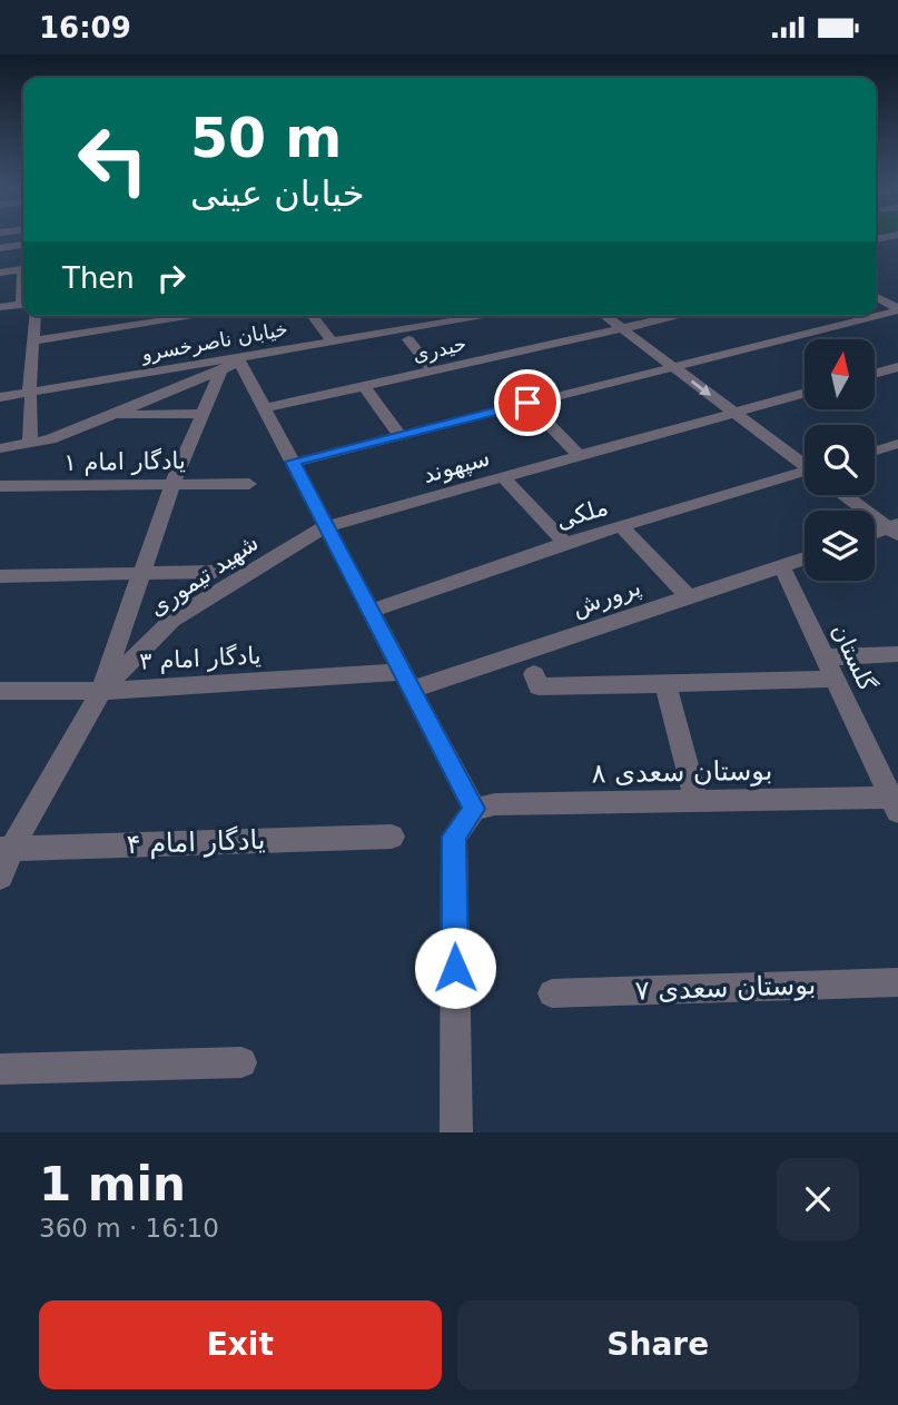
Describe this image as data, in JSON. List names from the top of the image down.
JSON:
{
  "streets": {
    "street": [
      "خیابان ناصرخسرو",
      "حیدری",
      "یادگار امام ۱",
      "سپهوند",
      "ملکی",
      "شهید تیموری",
      "پرورش",
      "گلستان",
      "یادگار امام ۳",
      "بوستان سعدی ۸",
      "یادگار امام ۴",
      "بوستان سعدی ۷"
    ]
  },
  "crossings": [
    ["سپهوند", "شهید تیموری"],
    ["شهید تیموری", "یادگار امام ۳"],
    ["شهید تیموری", "یادگار امام ۴"],
    ["پرورش", "گلستان"],
    ["پرورش", "یادگار امام ۳"],
    ["گلستان", "بوستان سعدی ۸"]
  ],
  "north": "top",
  "page": {
    "status": "16:09",
    "turn": ["50 m", "خیابان عینی"],
    "then": "Then",
    "heading": ["1 min", "360 m · 16:10"],
    "buttons": ["Exit", "Share"]
  }
}
